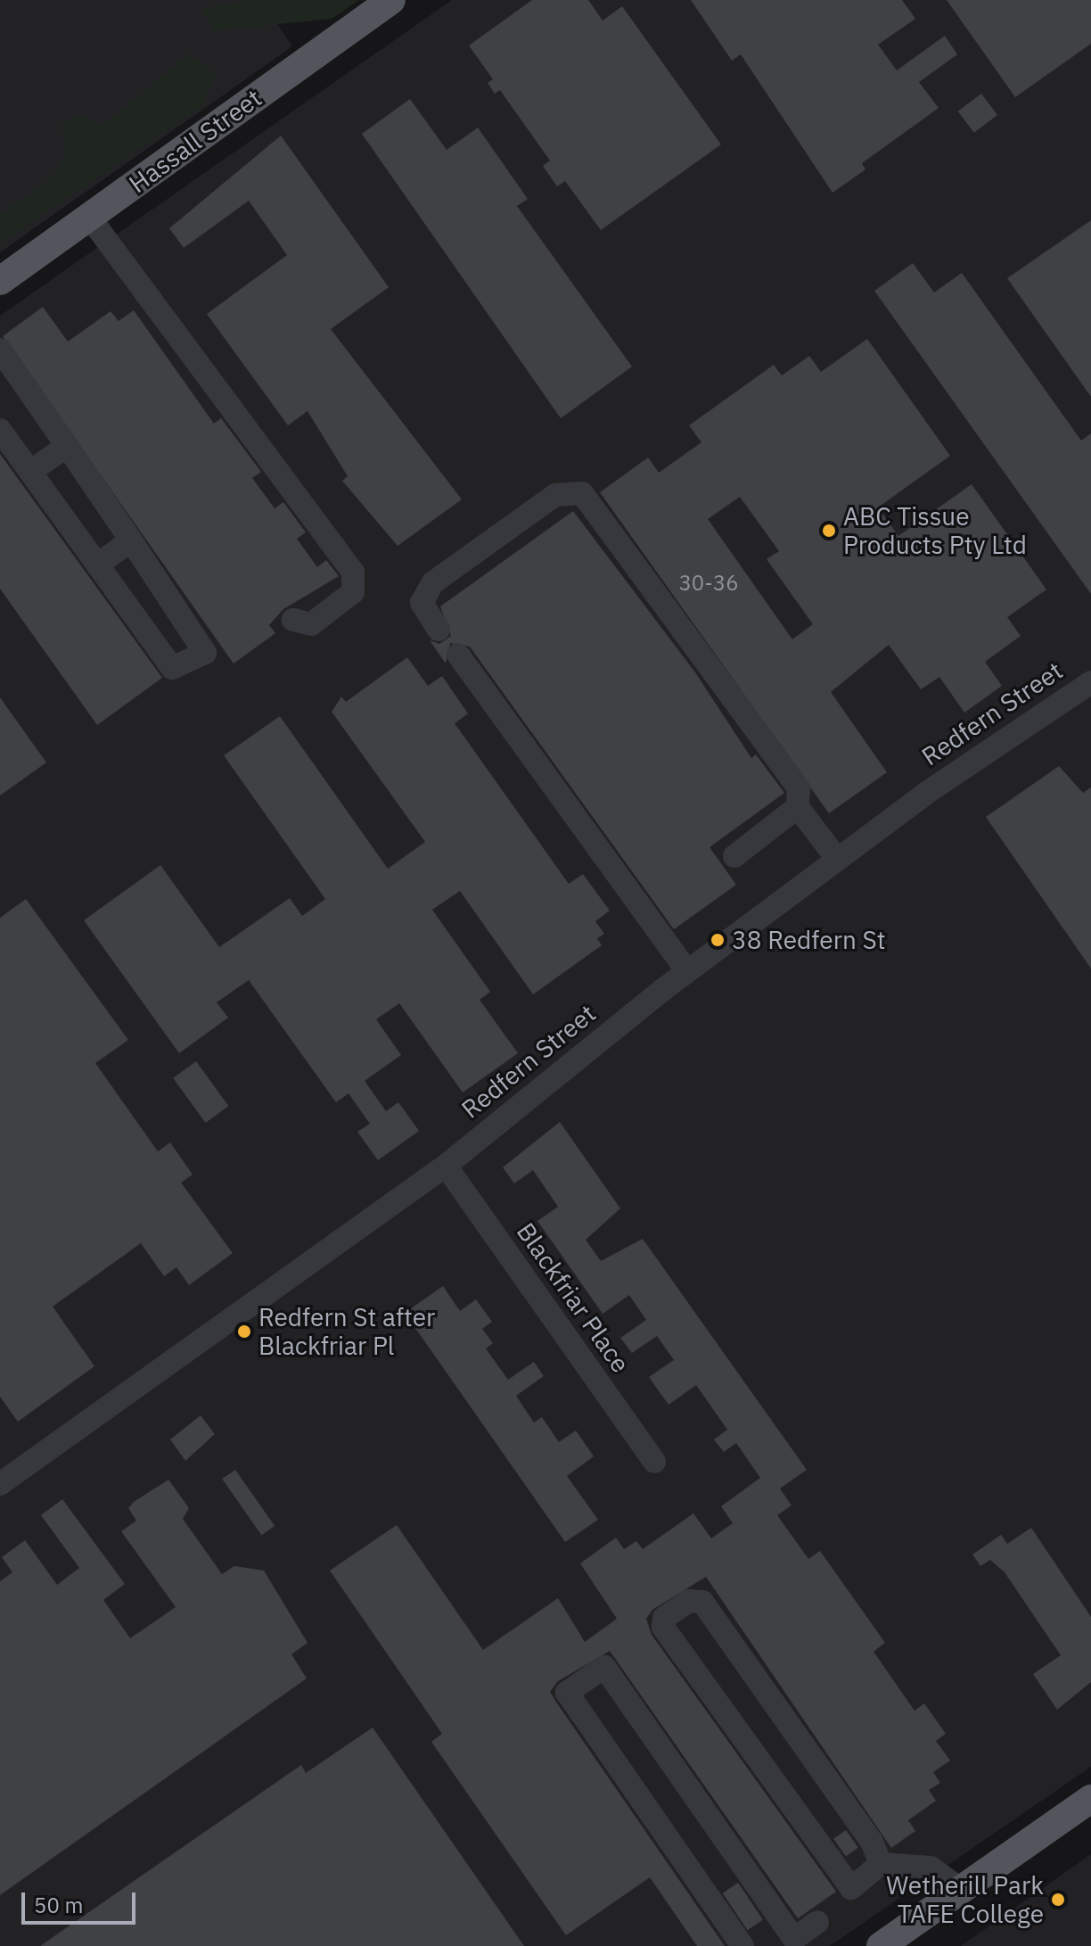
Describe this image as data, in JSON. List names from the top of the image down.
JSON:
{
  "streets": {
    "main road": ["Hassall Street"],
    "street": ["Redfern Street", "Blackfriar Place"]
  },
  "crossings": [
    ["Redfern Street", "Blackfriar Place"]
  ],
  "places": [
    "ABC Tissue Products Pty Ltd",
    "38 Redfern St",
    "Redfern St after Blackfriar Pl",
    "Wetherill Park TAFE College"
  ],
  "house_numbers": ["30-36"],
  "scale_bar": "50 m"
}
